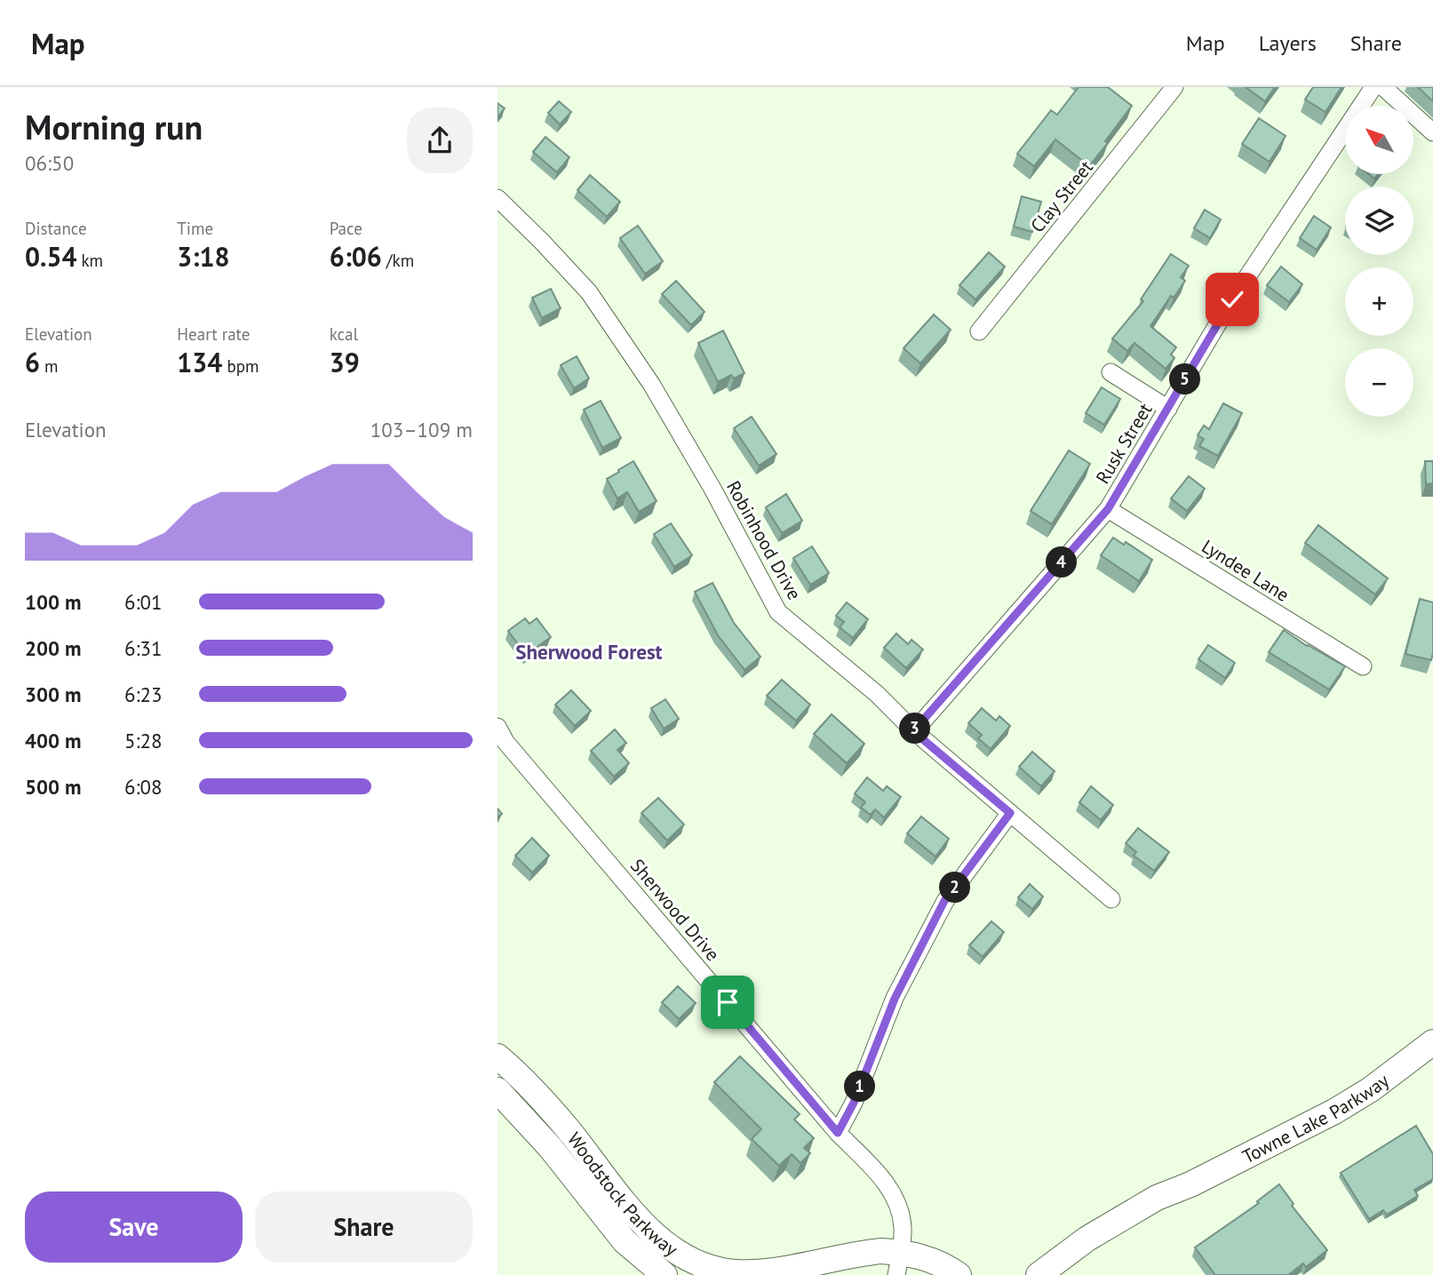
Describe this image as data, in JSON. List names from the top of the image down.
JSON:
{
  "streets": {
    "main road": ["Towne Lake Parkway", "Woodstock Parkway"],
    "street": [
      "Clay Street",
      "Rusk Street",
      "Robinhood Drive",
      "Lyndee Lane",
      "Sherwood Drive"
    ]
  },
  "crossings": [
    ["Rusk Street", "Robinhood Drive"],
    ["Rusk Street", "Lyndee Lane"],
    ["Sherwood Drive", "Woodstock Parkway"]
  ],
  "districts": ["Sherwood Forest"],
  "north": "top left",
  "page": {
    "header": "Map",
    "nav": ["Map", "Layers", "Share"],
    "heading": ["Morning run", "06:50"],
    "map_buttons": ["+", "−"],
    "stats": [
      ["Distance", "0.54 km"],
      ["Time", "3:18"],
      ["Pace", "6:06 /km"],
      ["Elevation", "6 m"],
      ["Heart rate", "134 bpm"],
      ["kcal", "39"]
    ],
    "pins": [
      "5",
      "4",
      "3",
      "2",
      "1"
    ],
    "chart": ["Elevation", "103–109 m"],
    "list": [
      {
        "name": "100 m",
        "note": "6:01"
      },
      {
        "name": "200 m",
        "note": "6:31"
      },
      {
        "name": "300 m",
        "note": "6:23"
      },
      {
        "name": "400 m",
        "note": "5:28"
      },
      {
        "name": "500 m",
        "note": "6:08"
      }
    ],
    "buttons": ["Save", "Share"]
  }
}
